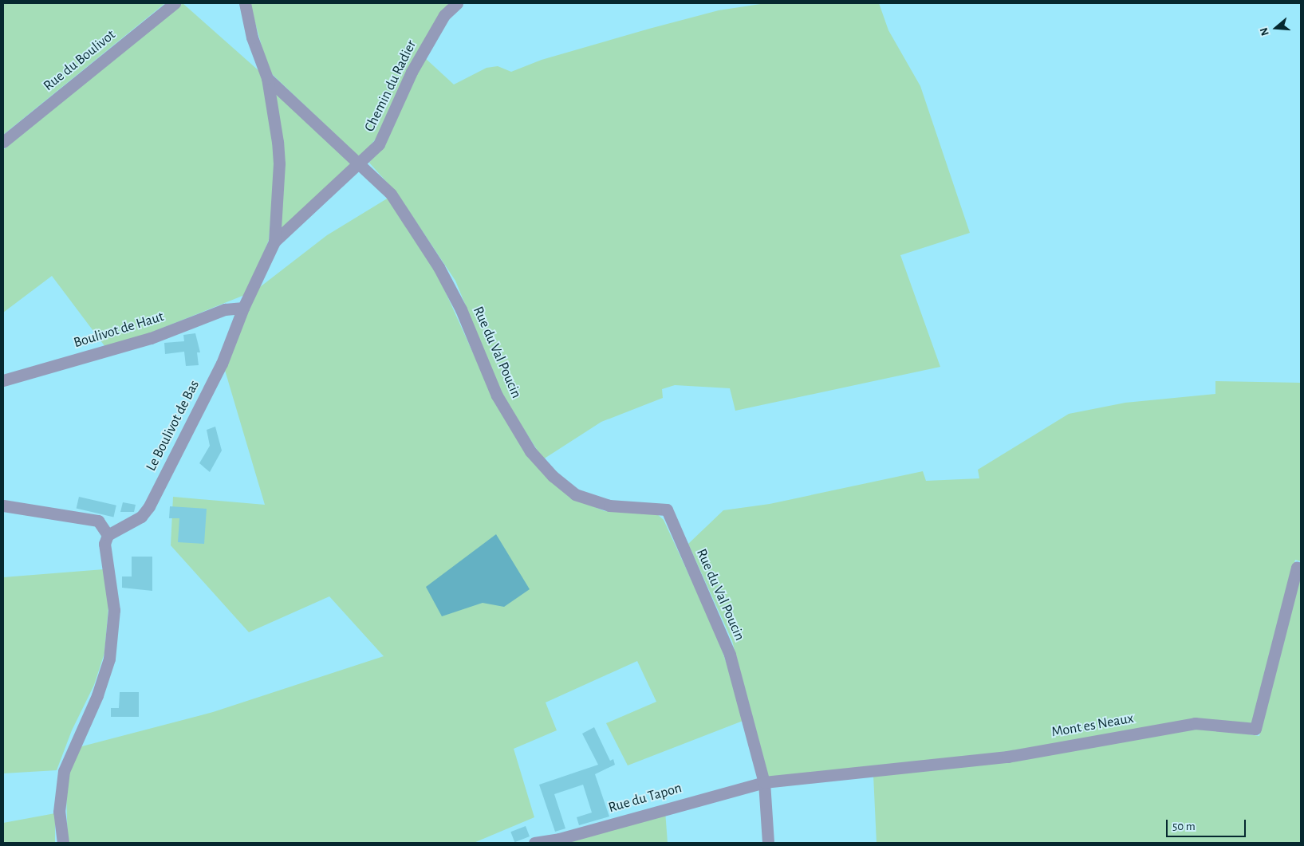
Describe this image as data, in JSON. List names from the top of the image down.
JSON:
{
  "streets": {
    "street": [
      "Rue du Boulivot",
      "Chemin du Radier",
      "Boulivot de Haut",
      "Rue du Val Poucin",
      "Le Boulivot de Bas",
      "Mont es Neaux",
      "Rue du Tapon"
    ]
  },
  "crossings": [
    ["Chemin du Radier", "Rue du Val Poucin"],
    ["Chemin du Radier", "Le Boulivot de Bas"],
    ["Boulivot de Haut", "Le Boulivot de Bas"],
    ["Rue du Val Poucin", "Le Boulivot de Bas"],
    ["Rue du Val Poucin", "Mont es Neaux"],
    ["Rue du Val Poucin", "Rue du Tapon"],
    ["Mont es Neaux", "Rue du Tapon"]
  ],
  "scale_bar": "50 m",
  "north": "left"
}
